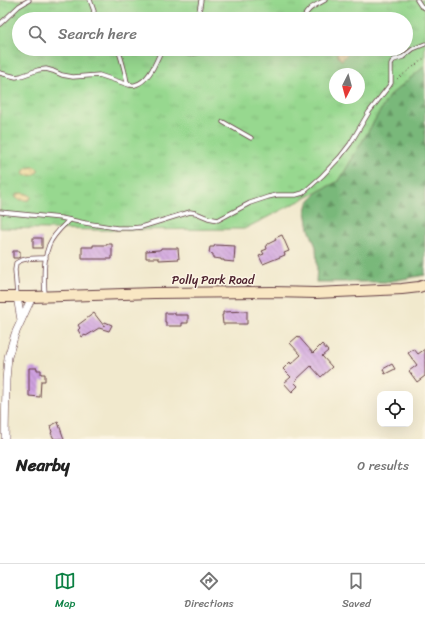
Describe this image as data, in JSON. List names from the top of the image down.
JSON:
{
  "streets": {
    "street": ["Polly Park Road"]
  },
  "north": "bottom",
  "page": {
    "search": "Search here",
    "heading": ["Nearby", "0 results"],
    "nav": ["Map", "Directions", "Saved"]
  }
}
